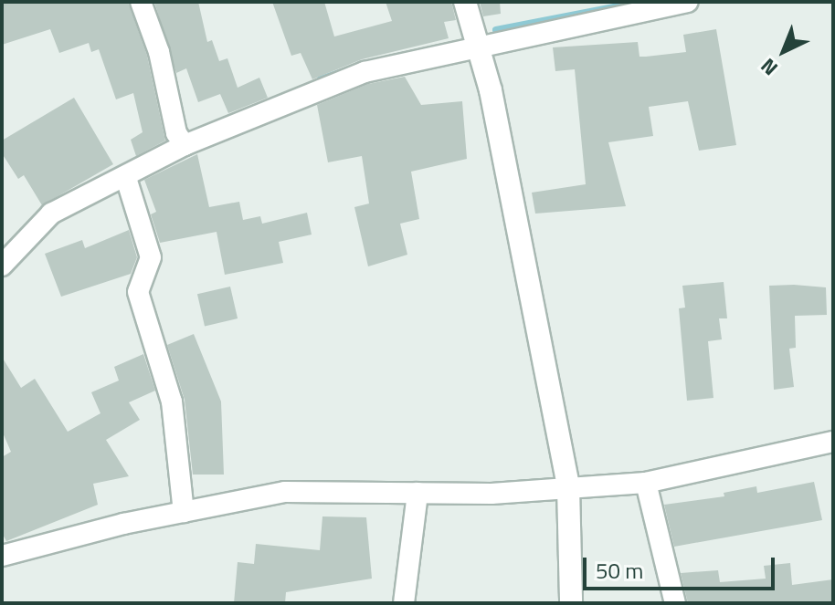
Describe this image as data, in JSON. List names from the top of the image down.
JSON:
{
  "scale_bar": "50 m",
  "north": "bottom left"
}
